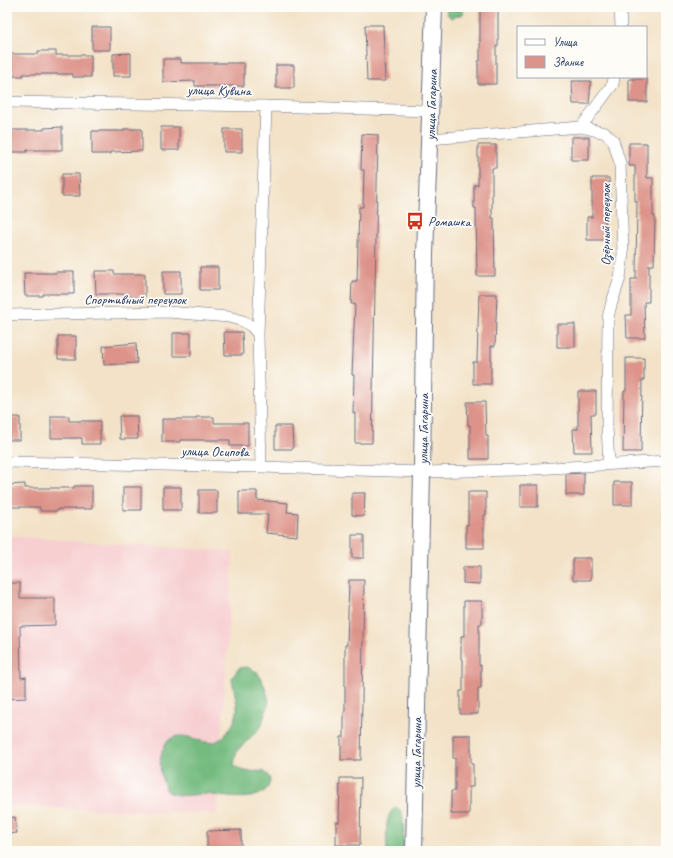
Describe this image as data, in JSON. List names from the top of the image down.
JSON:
{
  "streets": {
    "main road": ["улица Гагарина"],
    "street": [
      "улица Кувина",
      "Озёрный переулок",
      "Спортивный переулок",
      "улица Осипова"
    ]
  },
  "crossings": [
    ["улица Кувина", "улица Гагарина"],
    ["улица Гагарина", "Озёрный переулок"],
    ["улица Гагарина", "улица Осипова"],
    ["Озёрный переулок", "улица Осипова"]
  ],
  "places": {
    "bus stop": ["Ромашка"]
  },
  "legend": ["Улица", "Здание"]
}
